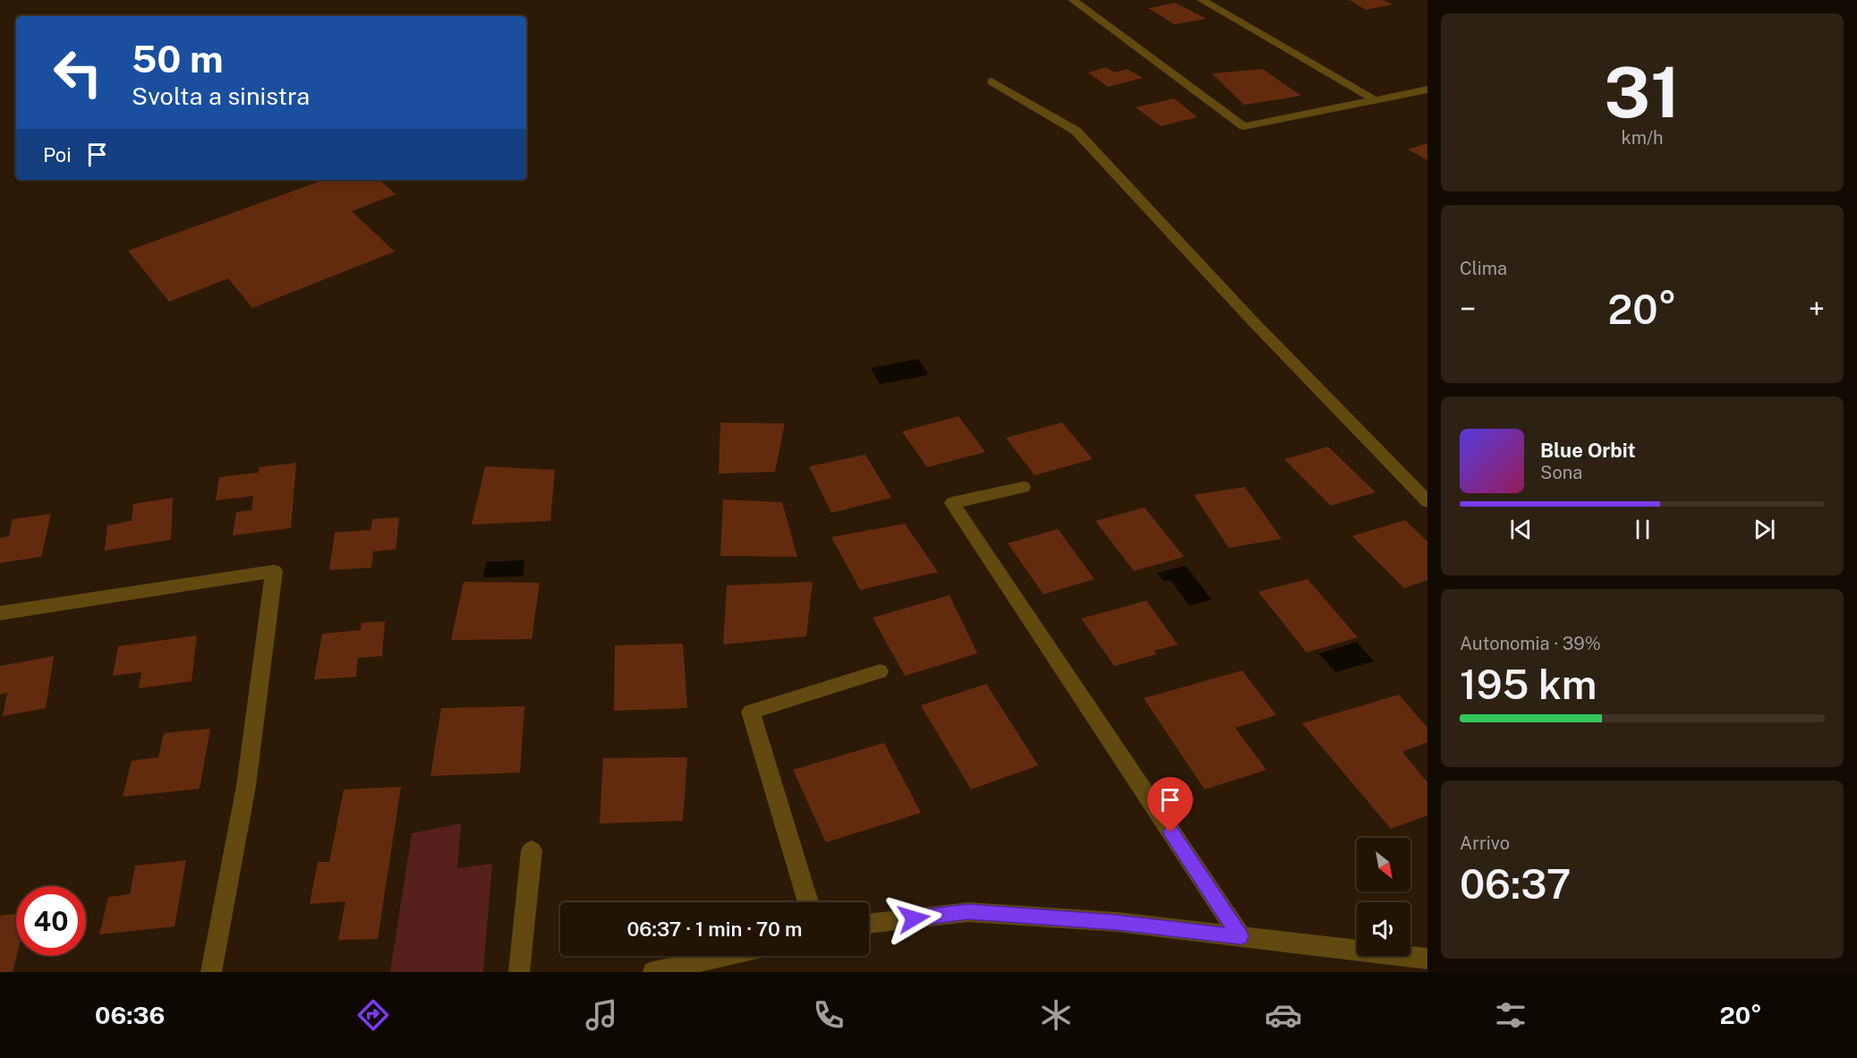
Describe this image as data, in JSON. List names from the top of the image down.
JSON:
{
  "north": "bottom right",
  "page": {
    "tile": [
      ["31", "km/h"],
      "Clima",
      ["Autonomia · 39%", "195 km"],
      ["Arrivo", "06:37"]
    ],
    "turn": ["50 m", "Svolta a sinistra"],
    "then": "Poi",
    "heat": ["−", "20°", "+"],
    "song": ["Blue Orbit", "Sona"],
    "limit": "40",
    "trip": "06:37 · 1 min · 70 m",
    "tabs": ["06:36", "20°"]
  }
}
